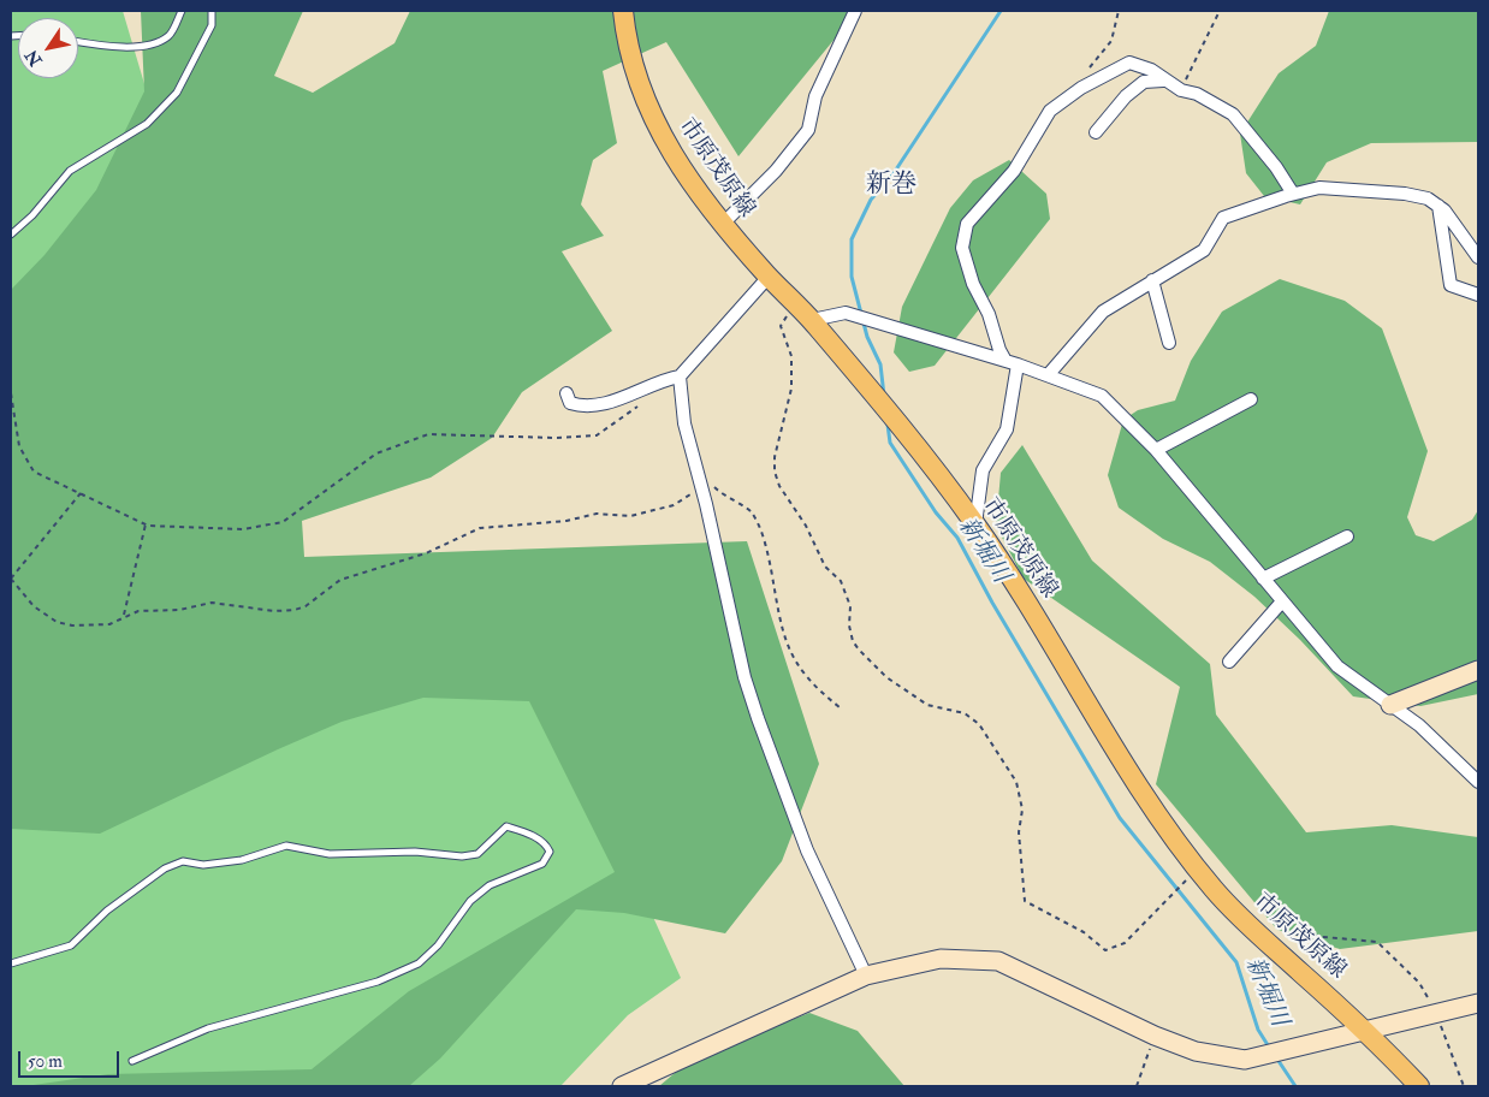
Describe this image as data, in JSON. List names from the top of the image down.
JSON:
{
  "streets": {
    "main road": ["市原茂原線"]
  },
  "districts": ["新巻"],
  "water": ["新堀川"],
  "scale_bar": "50 m",
  "north": "bottom left"
}
